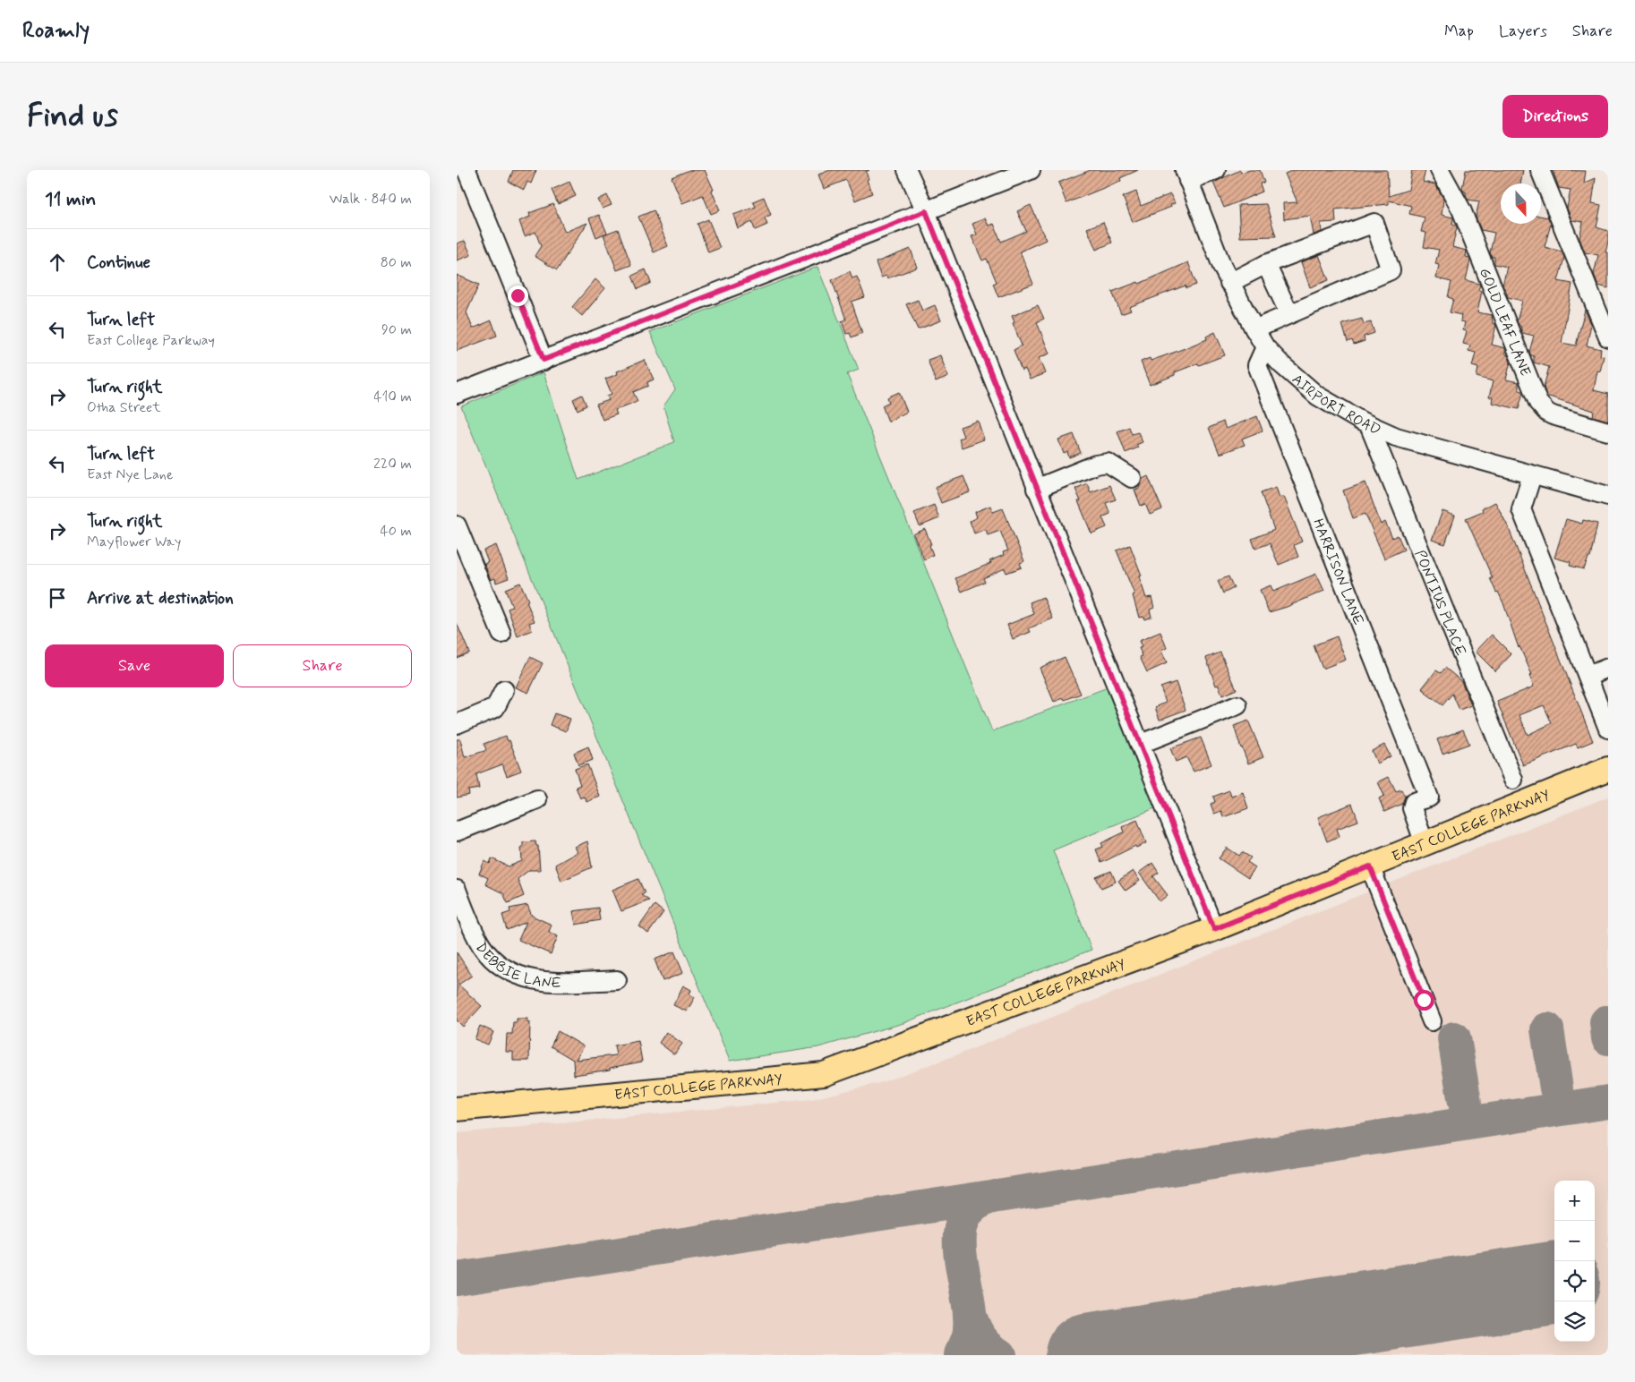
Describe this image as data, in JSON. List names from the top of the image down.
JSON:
{
  "streets": {
    "main road": ["EAST COLLEGE PARKWAY"],
    "street": [
      "GOLD LEAF LANE",
      "AIRPORT ROAD",
      "HARRISON LANE",
      "PONTIUS PLACE",
      "DEBBIE LANE"
    ]
  },
  "crossings": [
    ["AIRPORT ROAD", "HARRISON LANE"],
    ["AIRPORT ROAD", "PONTIUS PLACE"],
    ["HARRISON LANE", "EAST COLLEGE PARKWAY"]
  ],
  "north": "bottom",
  "page": {
    "header": "Roamly",
    "nav": ["Map", "Layers", "Share"],
    "buttons": [
      "Directions",
      ["Save", "Share"]
    ],
    "title": "Find us",
    "heading": ["11 min", "Walk · 840 m"],
    "list": [
      ["Continue", "80 m"],
      ["Turn left", "East College Parkway", "90 m"],
      ["Turn right", "Otha Street", "410 m"],
      ["Turn left", "East Nye Lane", "220 m"],
      ["Turn right", "Mayflower Way", "40 m"],
      "Arrive at destination"
    ],
    "map_buttons": ["+", "−"]
  }
}
